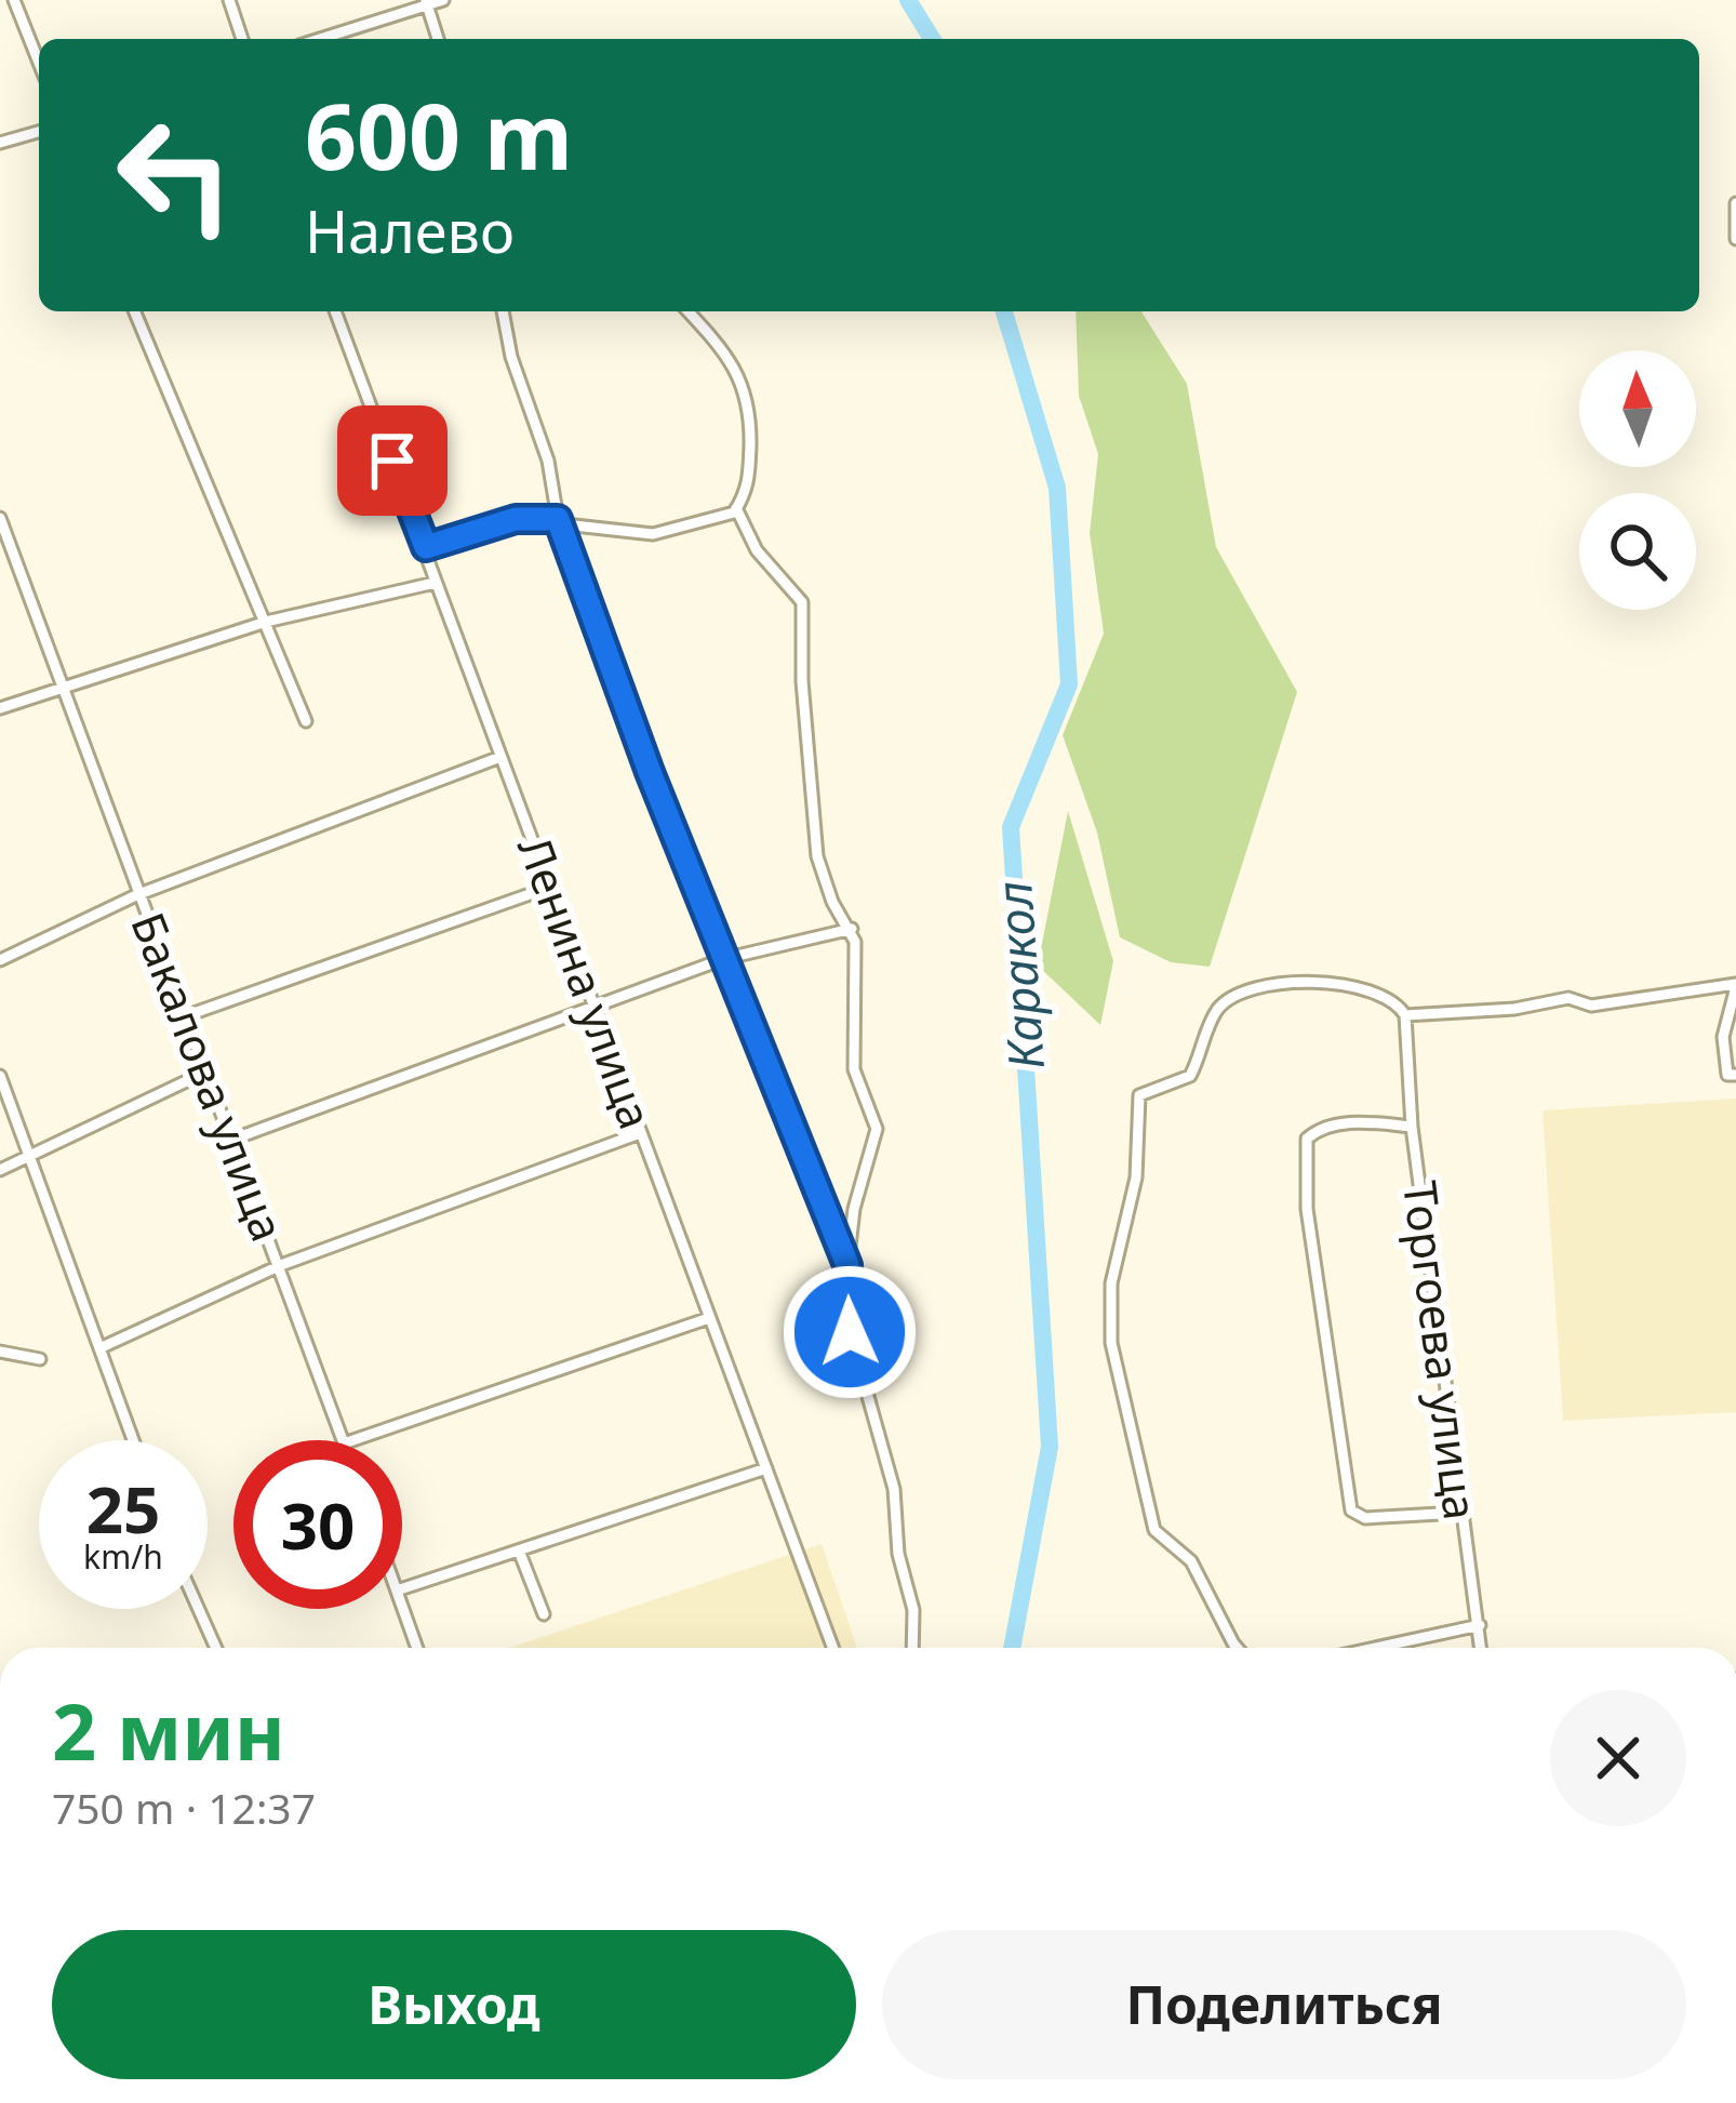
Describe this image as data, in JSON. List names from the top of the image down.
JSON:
{
  "streets": {
    "street": ["Ленина улица", "Бакалова улица", "Торгоева улица"]
  },
  "water": ["Каракол"],
  "north": "top",
  "page": {
    "turn": ["600 m", "Налево"],
    "speed": "25 km/h",
    "limit": "30",
    "heading": ["2 мин", "750 m · 12:37"],
    "buttons": ["Выход", "Поделиться"]
  }
}
